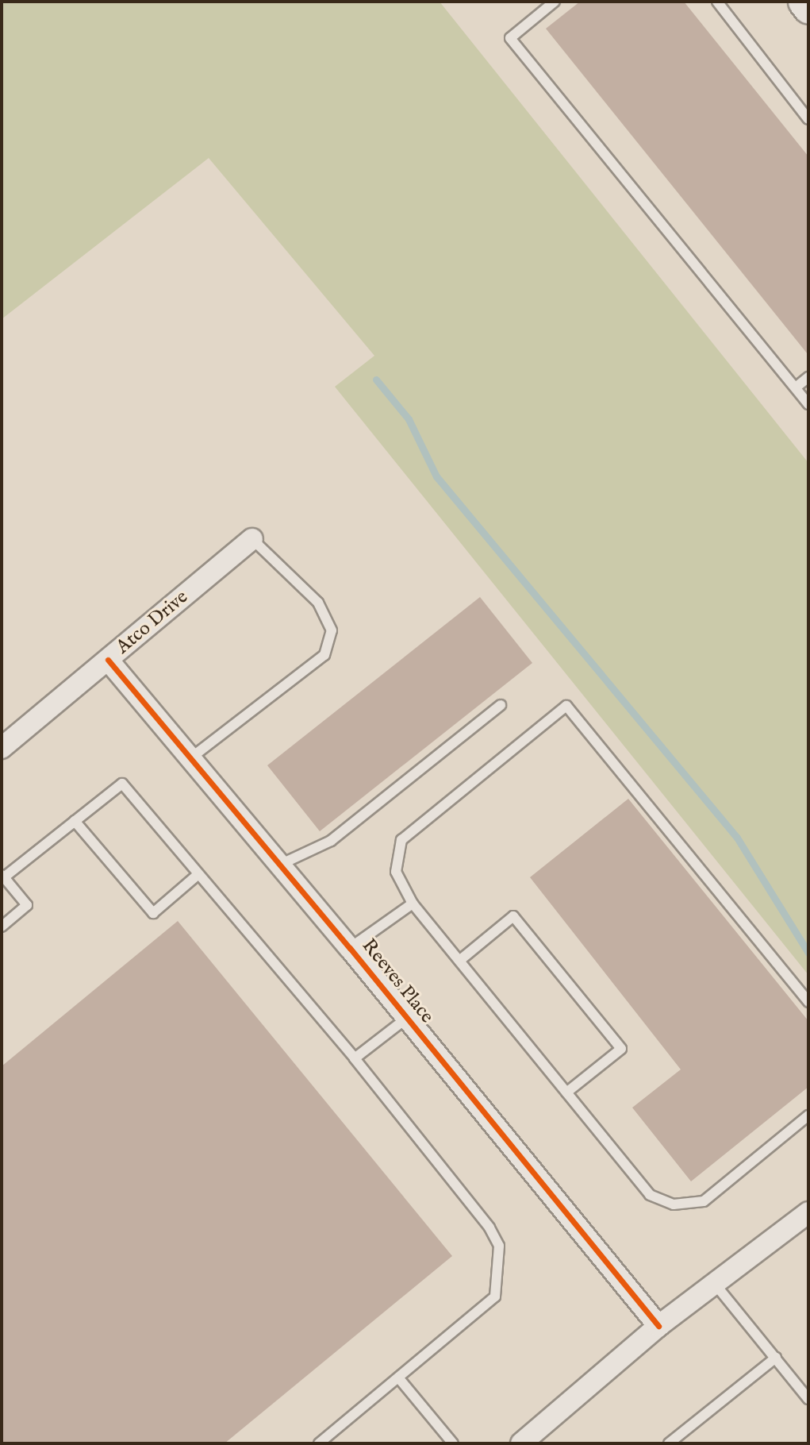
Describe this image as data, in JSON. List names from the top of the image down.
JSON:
{
  "streets": {
    "street": ["Atco Drive", "Reeves Place"]
  },
  "crossings": [
    ["Atco Drive", "Reeves Place"]
  ]
}
